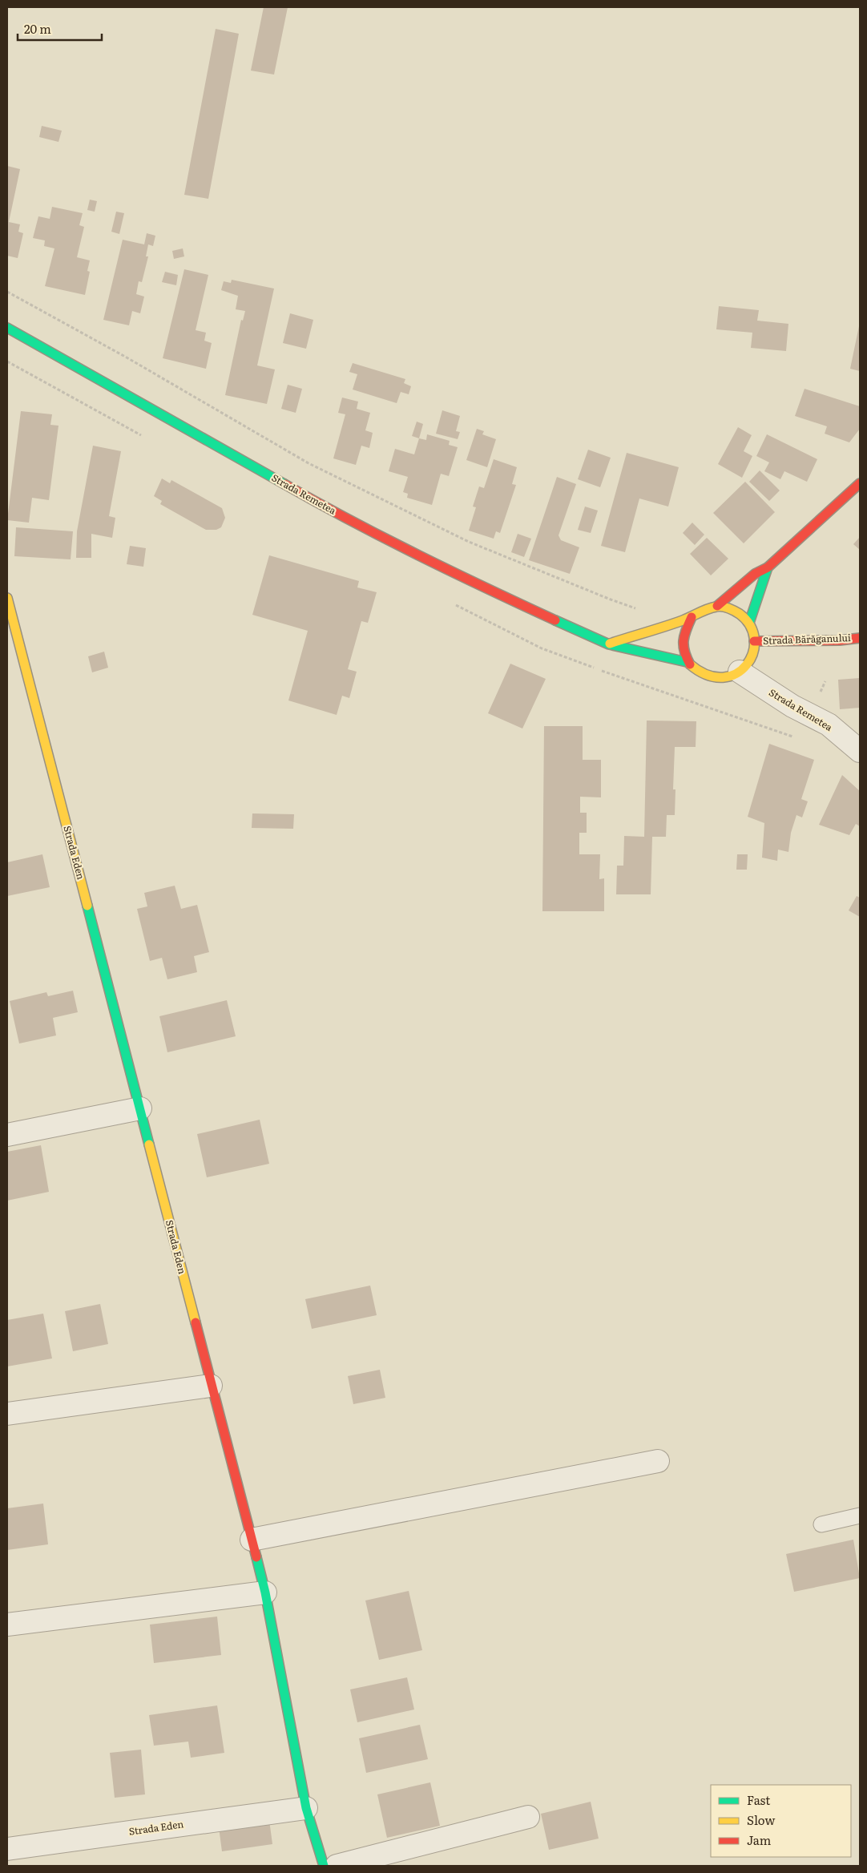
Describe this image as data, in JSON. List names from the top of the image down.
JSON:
{
  "streets": {
    "street": ["Strada Remetea", "Strada Bărăganului", "Strada Eden"]
  },
  "crossings": [
    ["Strada Remetea", "Strada Bărăganului"]
  ],
  "legend": ["Fast", "Slow", "Jam"],
  "scale_bar": "20 m"
}
